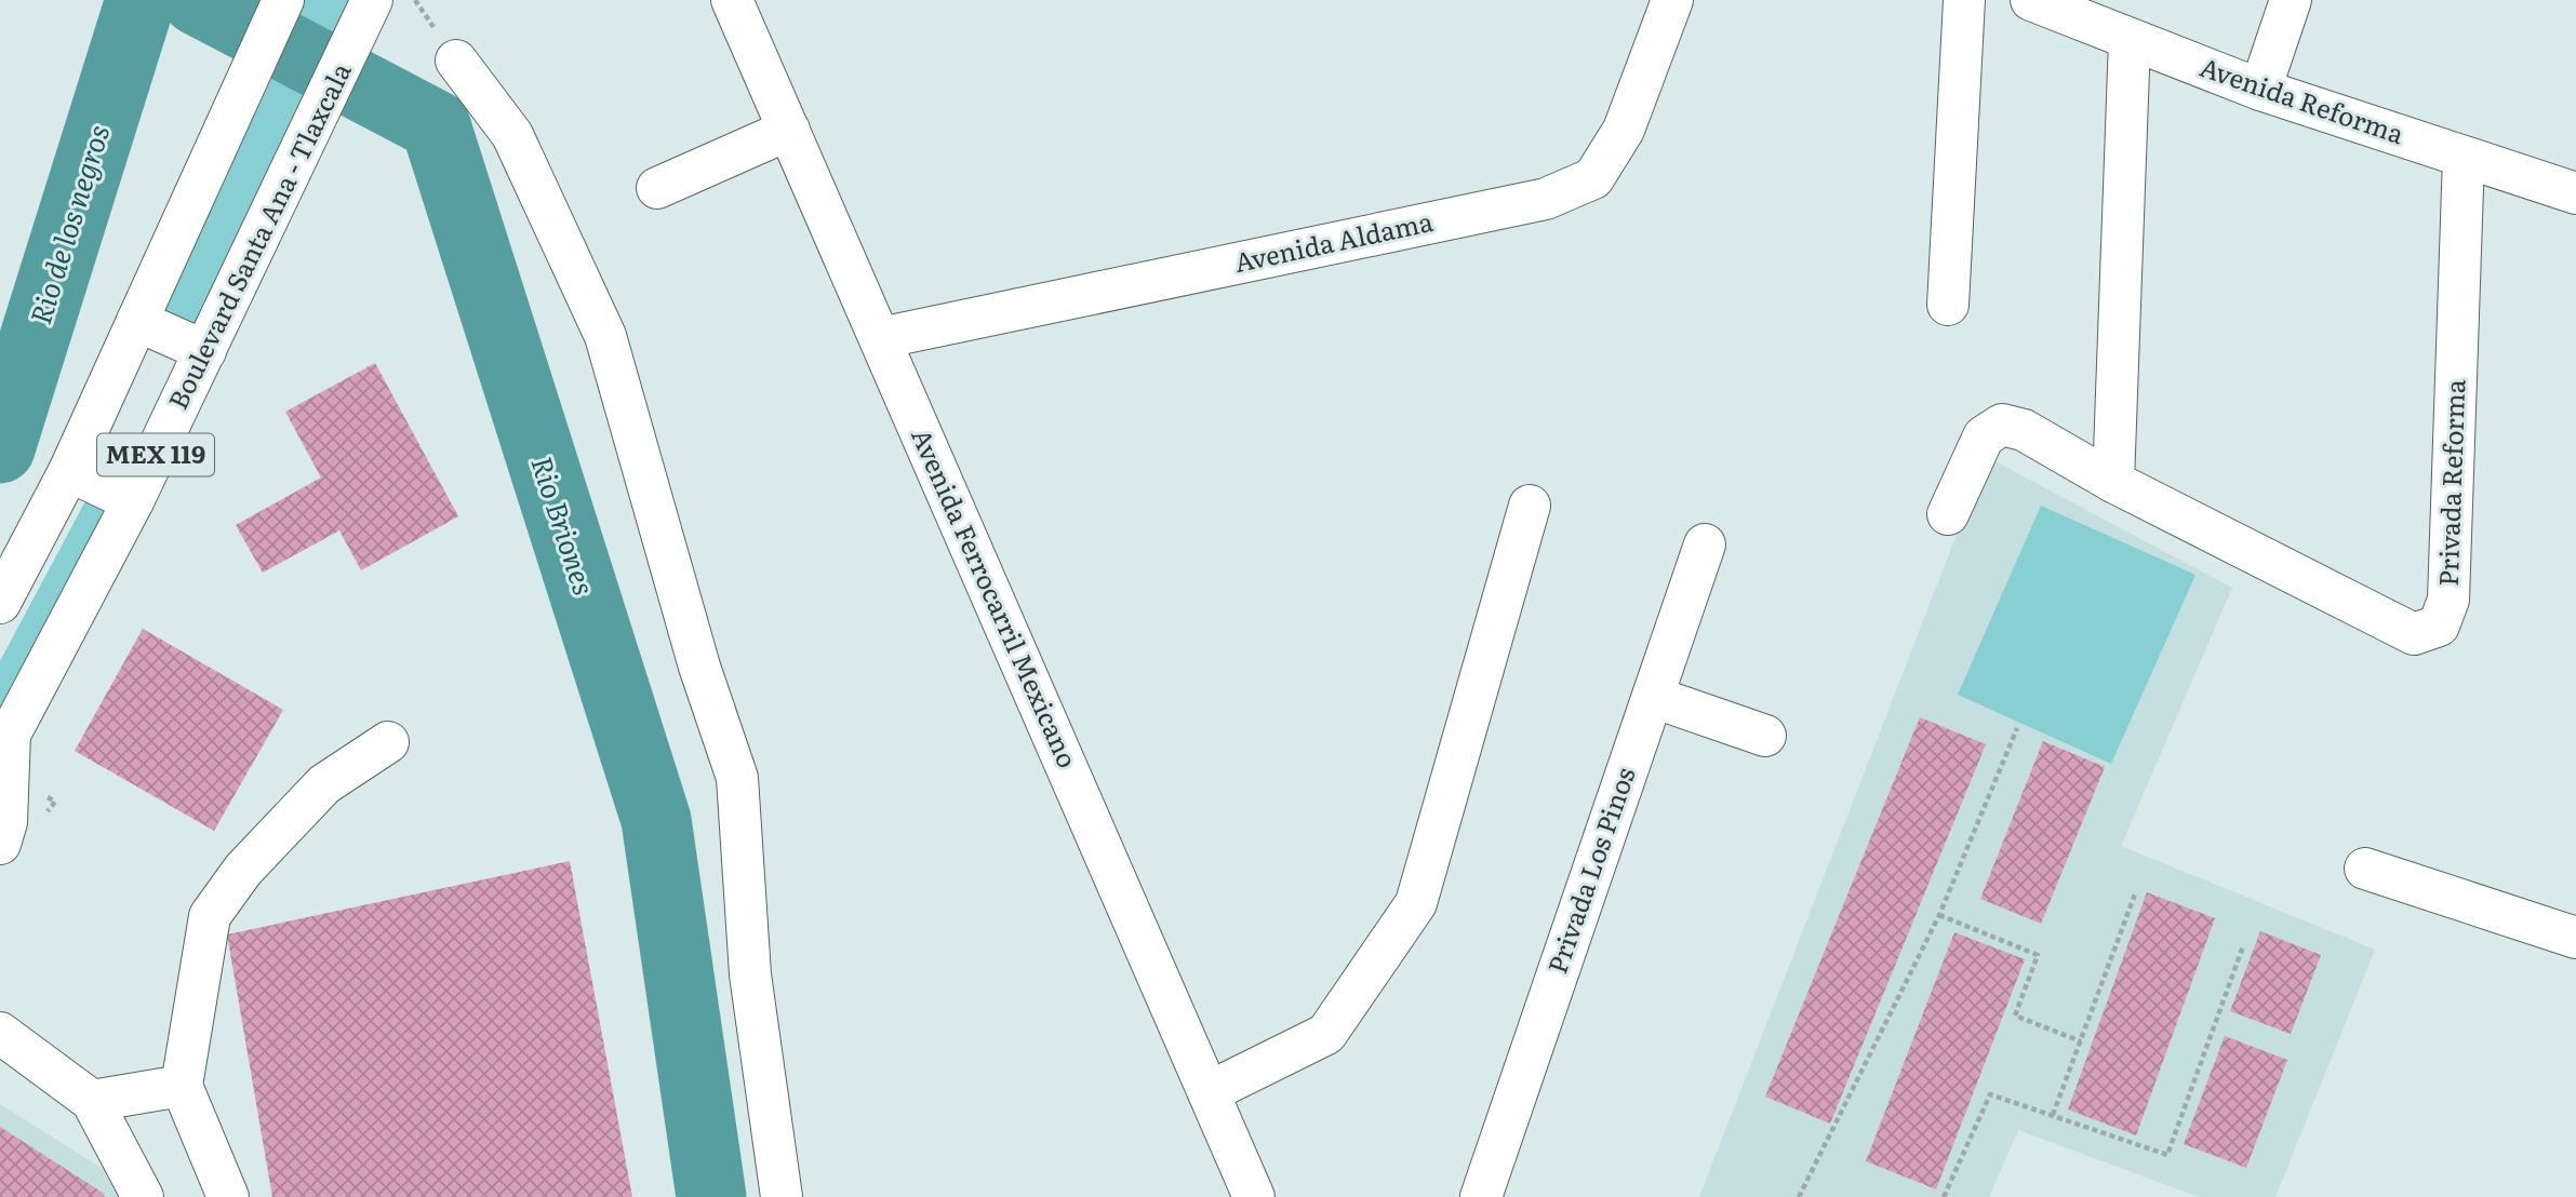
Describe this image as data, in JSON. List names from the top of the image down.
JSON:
{
  "streets": {
    "street": [
      "Avenida Reforma",
      "Boulevard Santa Ana - Tlaxcala",
      "Avenida Aldama",
      "MEX 119",
      "Privada Reforma",
      "Avenida Ferrocarril Mexicano",
      "Privada Los Pinos"
    ]
  },
  "crossings": [
    ["Avenida Reforma", "Privada Reforma"],
    ["Avenida Aldama", "Avenida Ferrocarril Mexicano"]
  ],
  "water": ["Rio de los negros", "Rio Briones"]
}
